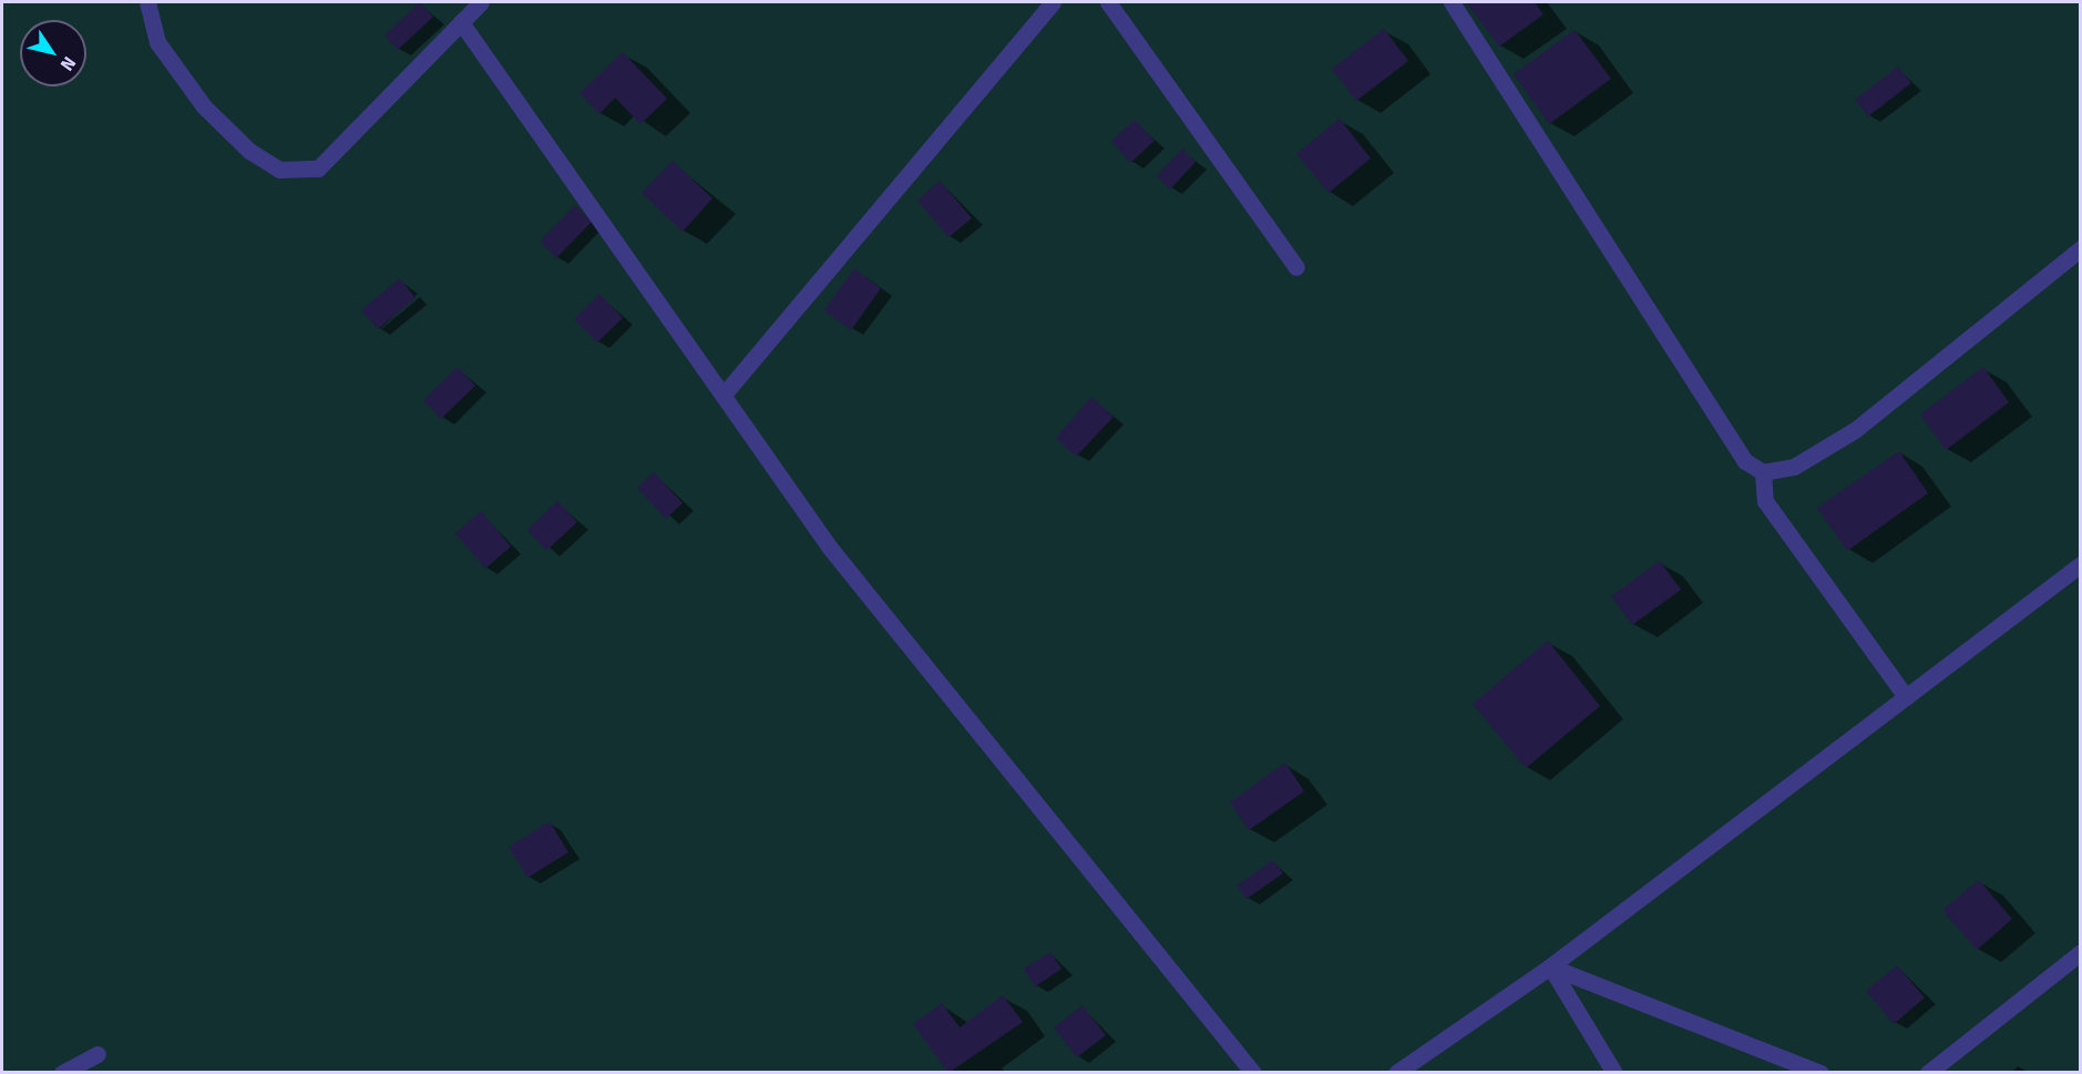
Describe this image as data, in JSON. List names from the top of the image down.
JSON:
{
  "north": "bottom right"
}
